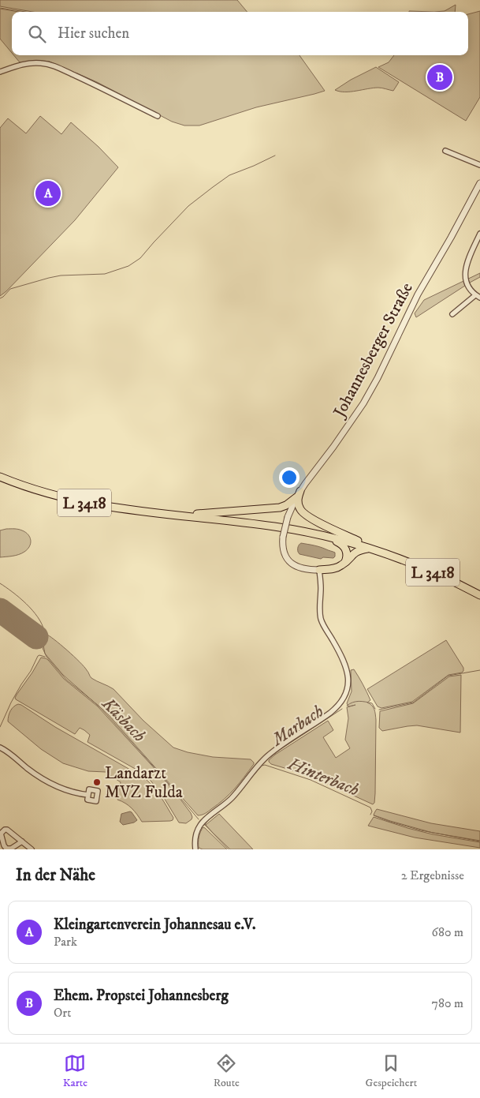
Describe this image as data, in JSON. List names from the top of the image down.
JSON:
{
  "streets": {
    "main road": ["L 3418"],
    "street": ["Johannesberger Straße"]
  },
  "water": ["Käsbach", "Marbach", "Hinterbach"],
  "places": ["Landarzt MVZ Fulda"],
  "page": {
    "search": "Hier suchen",
    "pins": ["B", "A"],
    "heading": ["In der Nähe", "2 Ergebnisse"],
    "list": [
      {
        "mark": "A",
        "name": "Kleingartenverein Johannesau e.V.",
        "note": "Park",
        "value": "680 m"
      },
      {
        "mark": "B",
        "name": "Ehem. Propstei Johannesberg",
        "note": "Ort",
        "value": "780 m"
      }
    ],
    "nav": ["Karte", "Route", "Gespeichert"]
  }
}
